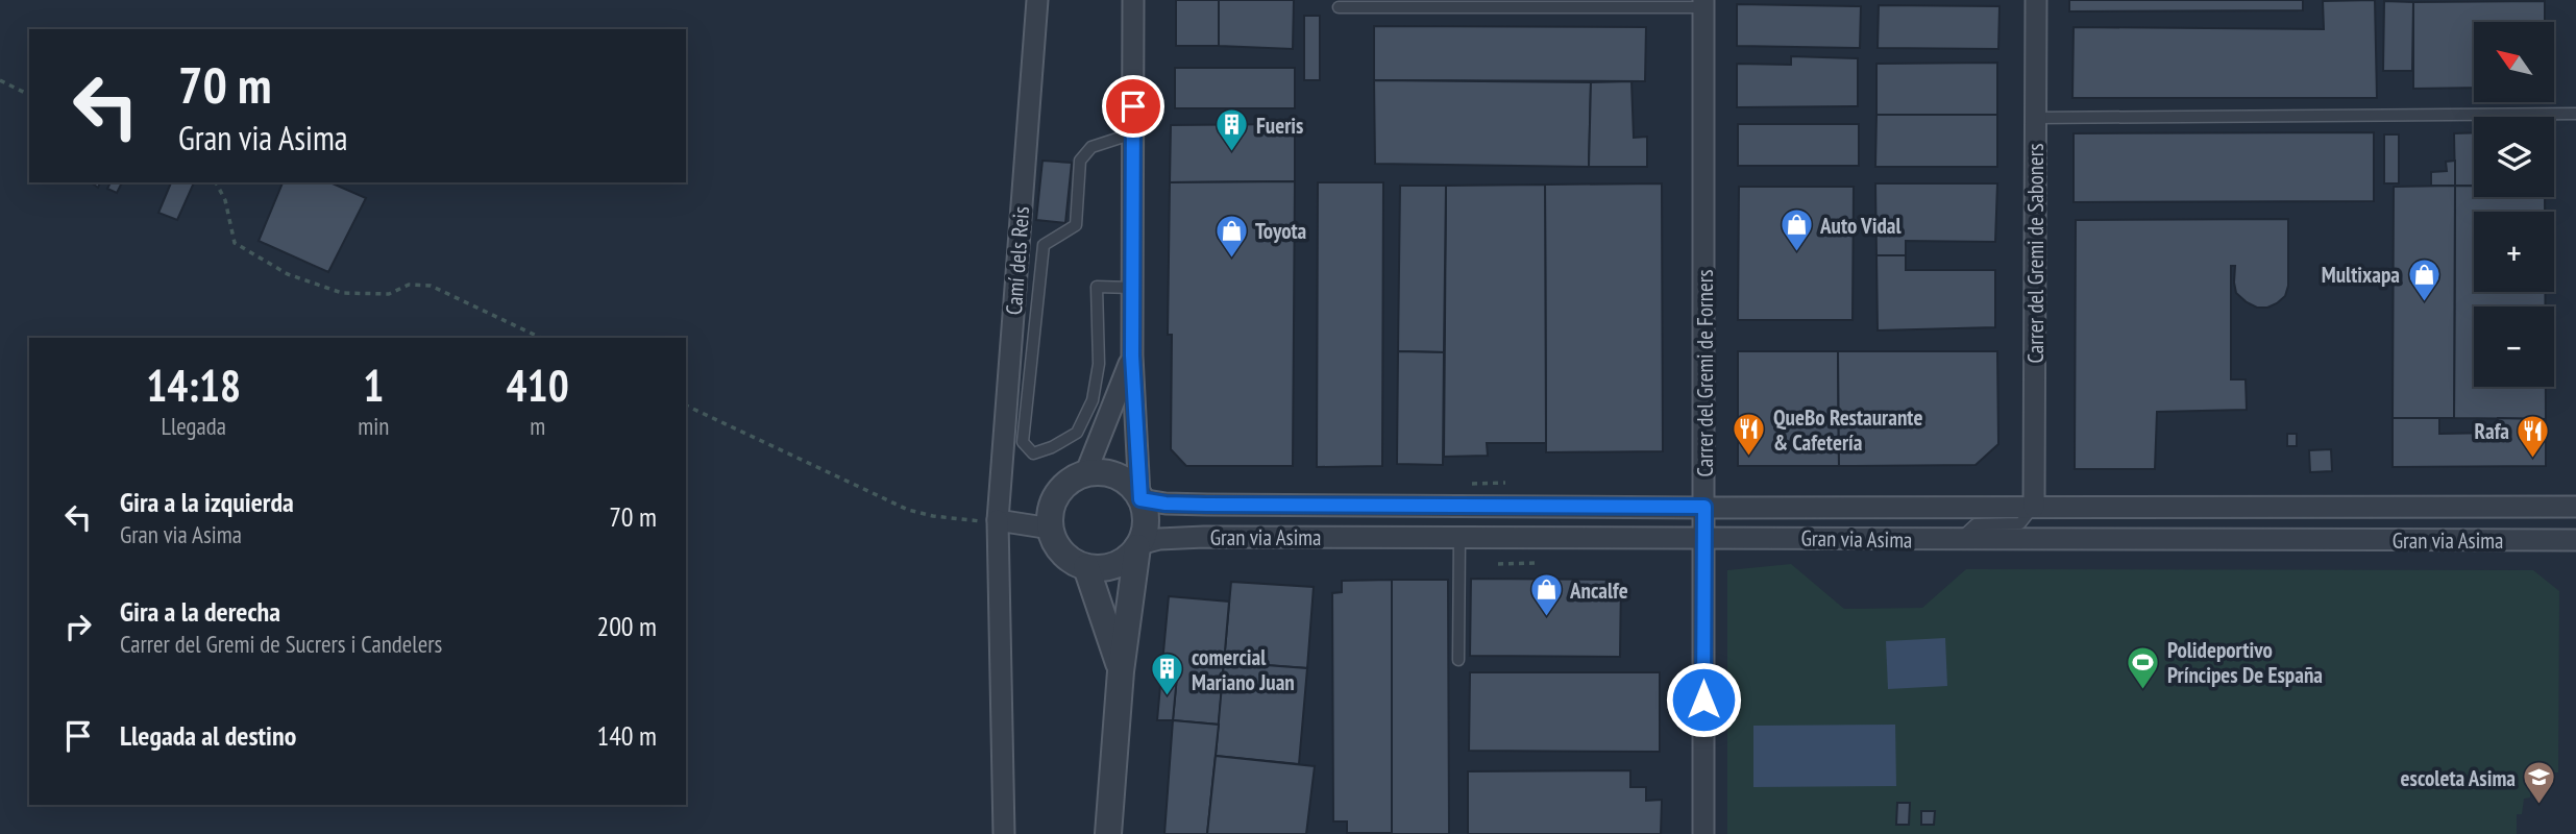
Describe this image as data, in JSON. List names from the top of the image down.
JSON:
{
  "streets": {
    "street": [
      "Carrer del Gremi de Saboners",
      "Camí dels Reis",
      "Carrer del Gremi de Forners",
      "Gran via Asima"
    ]
  },
  "crossings": [
    ["Carrer del Gremi de Saboners", "Gran via Asima"],
    ["Carrer del Gremi de Forners", "Gran via Asima"]
  ],
  "places": {
    "building": ["Fueris", "comercial Mariano Juan"],
    "shop": [
      "Auto Vidal",
      "Toyota",
      "Multixapa",
      "Ancalfe"
    ],
    "restaurant": ["QueBo Restaurante & Cafetería", "Rafa"],
    "sports": ["Polideportivo Príncipes De España"],
    "school or university": ["escoleta Asima"]
  },
  "north": "top left",
  "page": {
    "map_buttons": ["+", "−"],
    "turn": ["70 m", "Gran via Asima"],
    "eta": [
      "14:18",
      "Llegada",
      "1",
      "min",
      "410",
      "m"
    ],
    "list": [
      {
        "name": "Gira a la izquierda",
        "note": "Gran via Asima",
        "value": "70 m"
      },
      {
        "name": "Gira a la derecha",
        "note": "Carrer del Gremi de Sucrers i Candelers",
        "value": "200 m"
      },
      {
        "name": "Llegada al destino",
        "value": "140 m"
      }
    ]
  }
}
